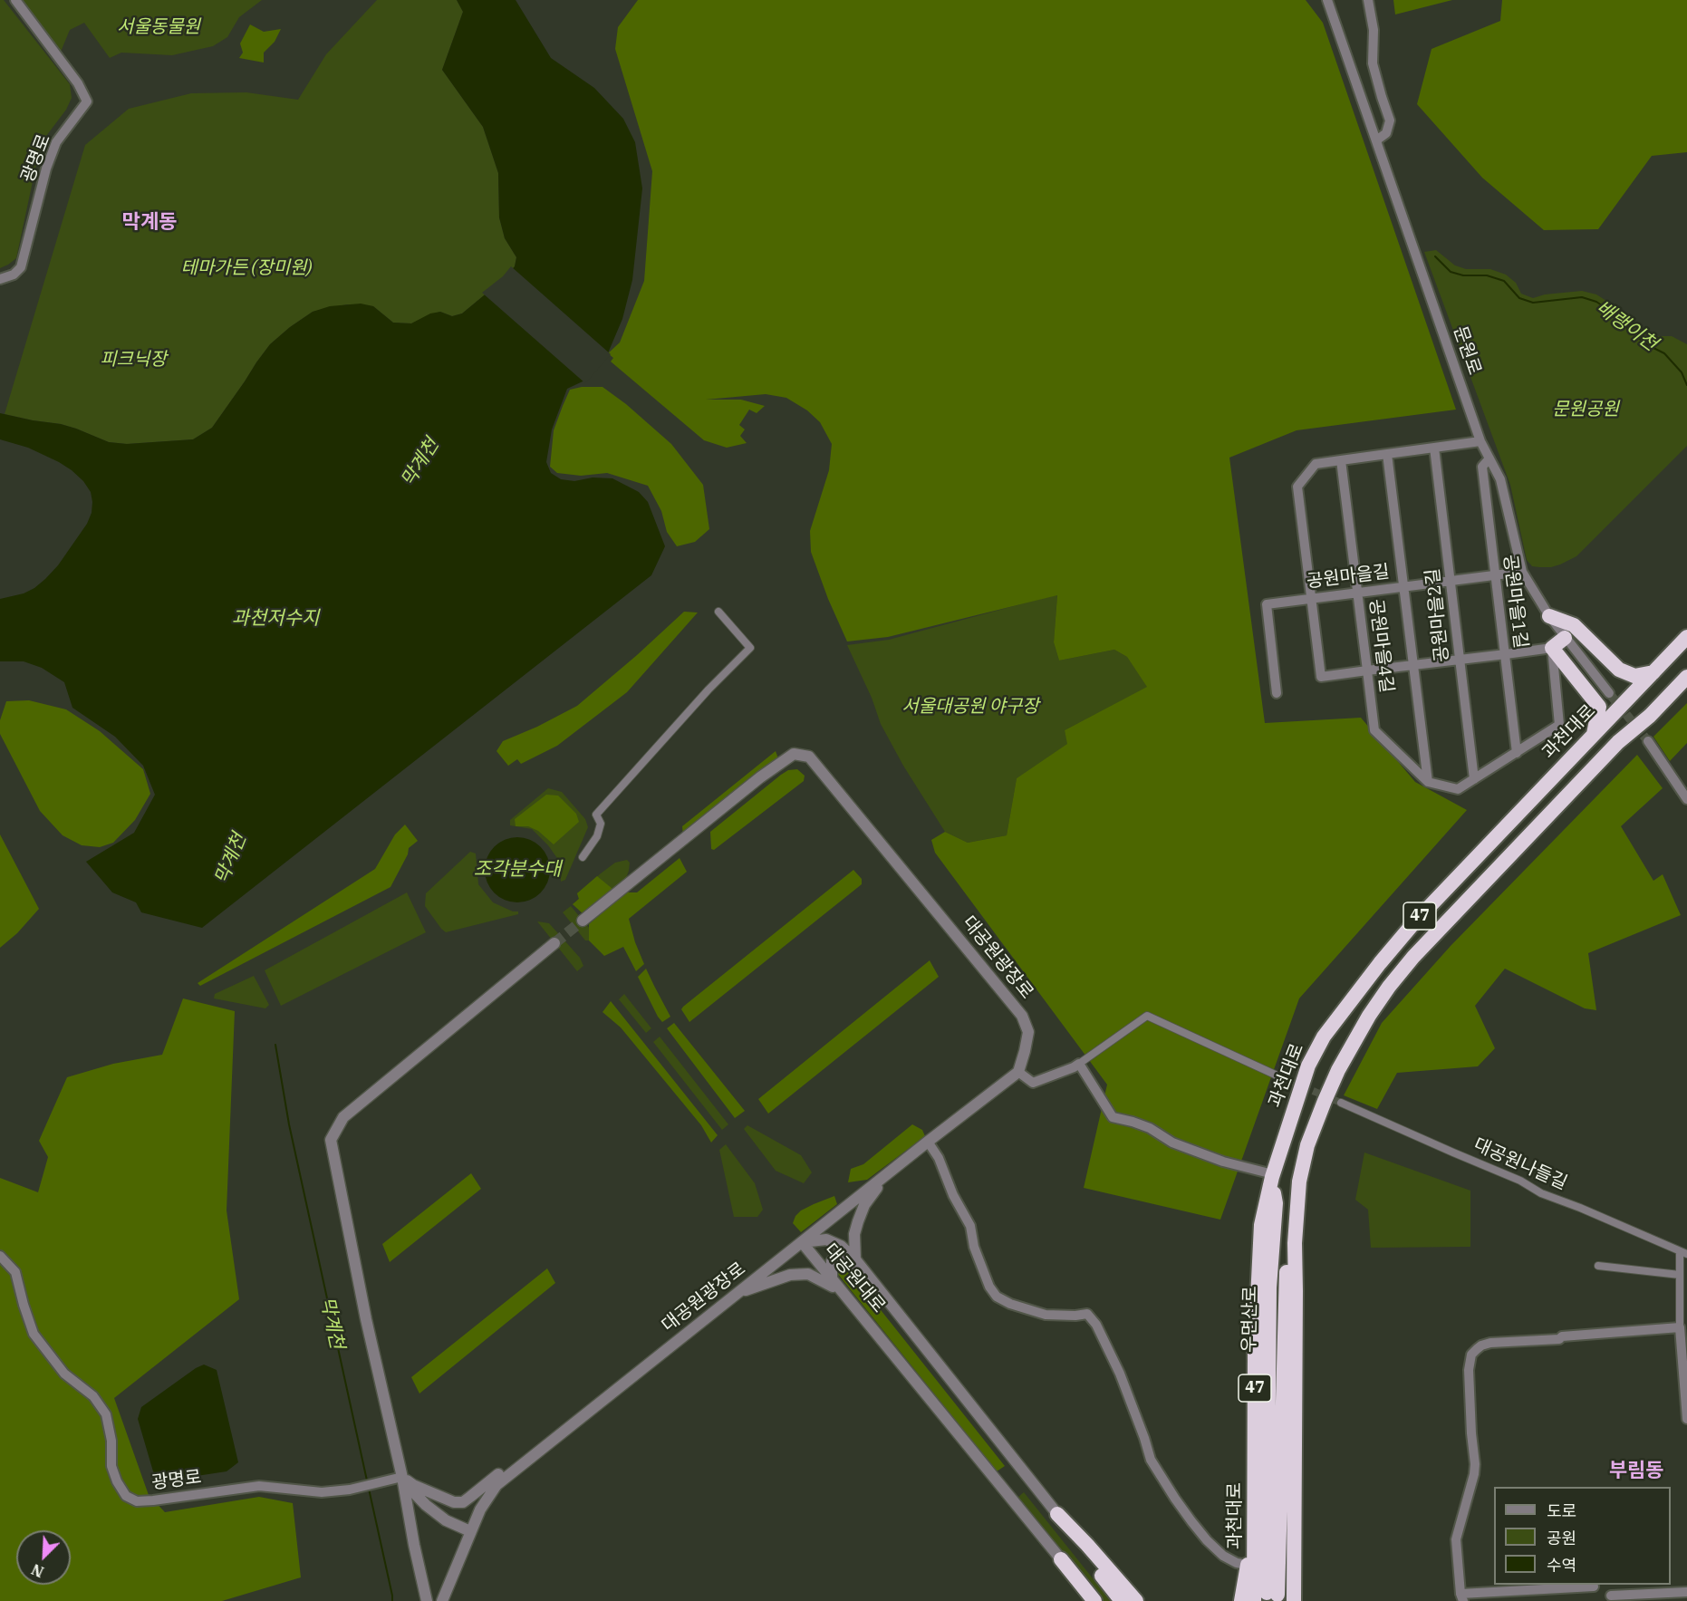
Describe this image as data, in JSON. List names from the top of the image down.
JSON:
{
  "streets": {
    "highway": ["과천대로", "47", "우면산로"],
    "street": [
      "광명로",
      "문원로",
      "공원마을길",
      "공원마을1길",
      "공원마을2길",
      "공원마을4길",
      "대공원광장로",
      "대공원나들길",
      "대공원대로"
    ]
  },
  "crossings": [
    ["문원로", "공원마을길"],
    ["문원로", "공원마을1길"],
    ["공원마을길", "공원마을1길"],
    ["공원마을길", "공원마을2길"],
    ["공원마을길", "공원마을4길"],
    ["과천대로", "우면산로"],
    ["47", "우면산로"],
    ["대공원광장로", "대공원대로"]
  ],
  "districts": ["막계동", "부림동"],
  "water": [
    "배랭이천",
    "막계천",
    "과천저수지",
    "조각분수대"
  ],
  "parks": [
    "서울동물원",
    "테마가든 (장미원)",
    "피크닉장",
    "문원공원",
    "서울대공원 야구장"
  ],
  "legend": ["도로", "공원", "수역"],
  "north": "bottom left"
}
